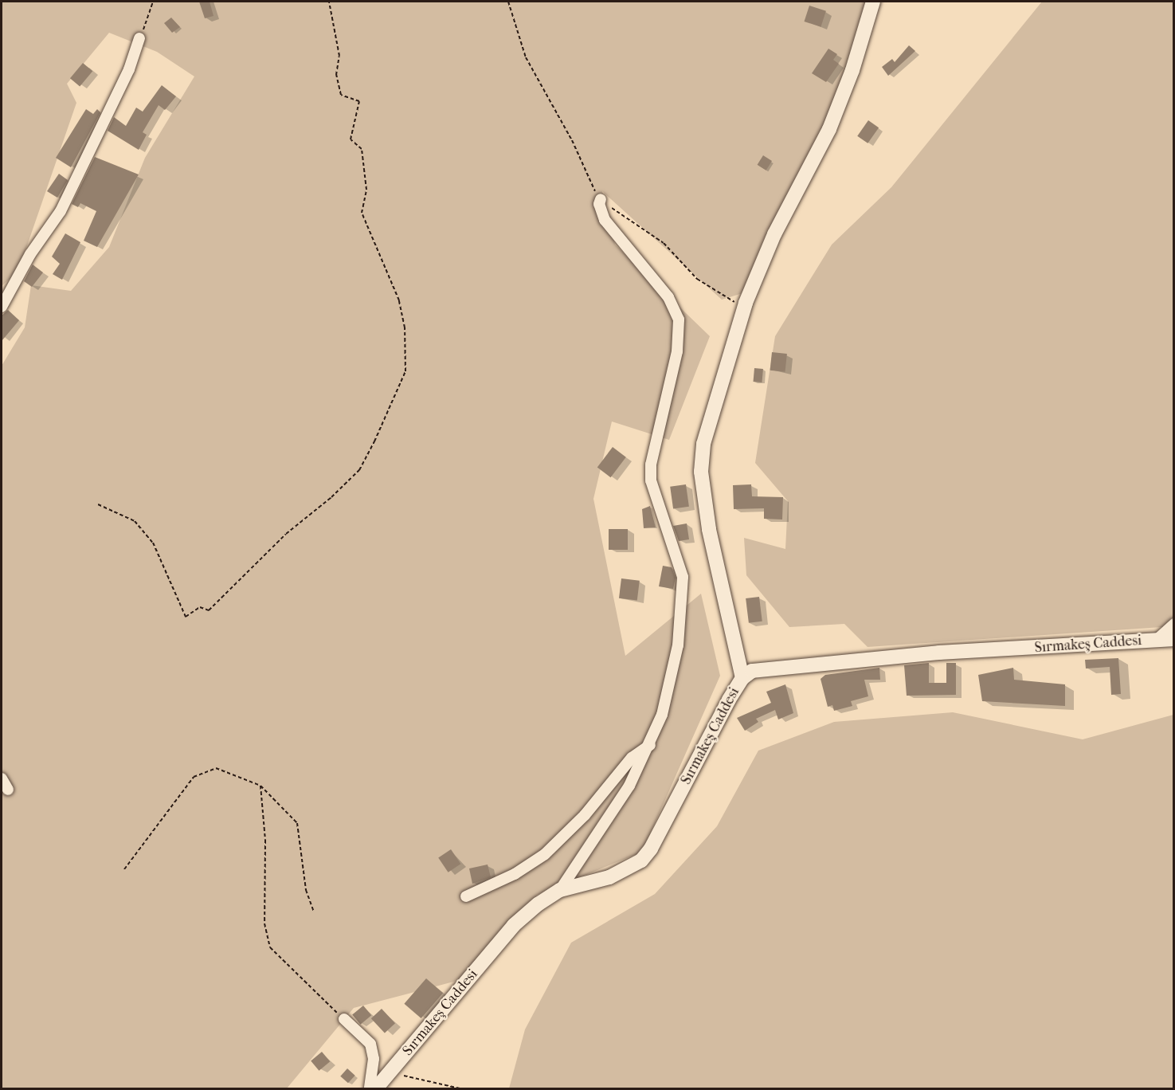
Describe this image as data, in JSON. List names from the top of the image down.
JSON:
{
  "streets": {
    "main road": ["Sırmakeş Caddesi"]
  }
}
